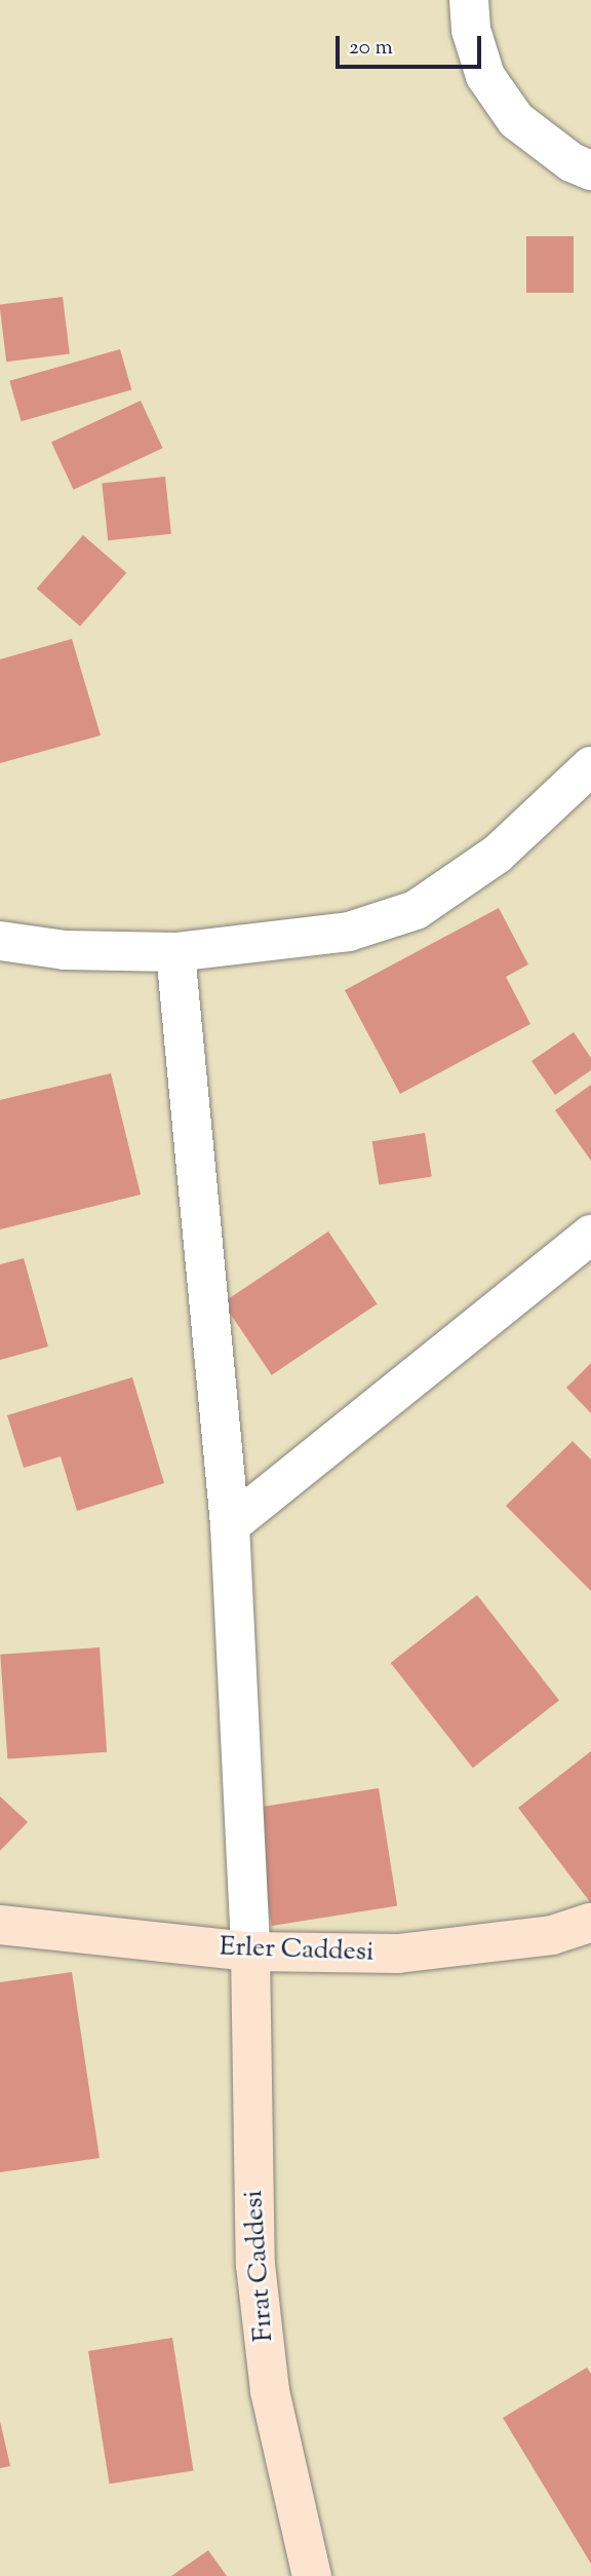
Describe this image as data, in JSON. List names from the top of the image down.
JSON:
{
  "streets": {
    "street": ["Erler Caddesi", "Fırat Caddesi"]
  },
  "crossings": [
    ["Erler Caddesi", "Fırat Caddesi"]
  ],
  "scale_bar": "20 m"
}
